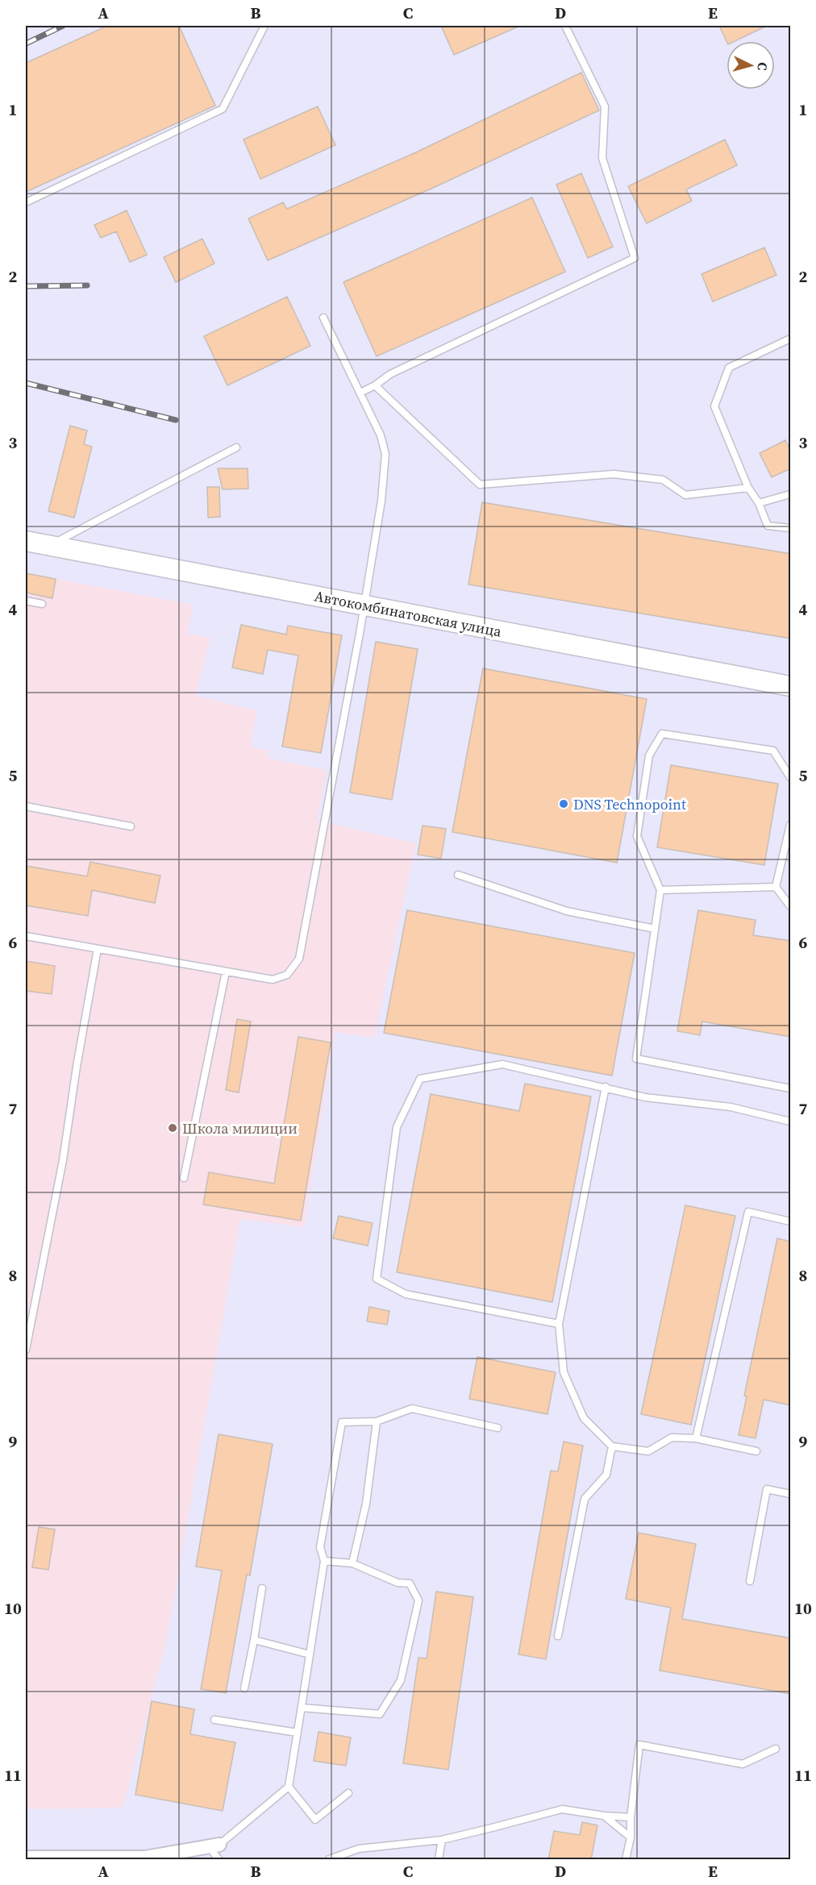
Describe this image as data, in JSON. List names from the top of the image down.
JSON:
{
  "streets": {
    "street": ["Автокомбинатовская улица"]
  },
  "places": ["DNS Technopoint", "Школа милиции"],
  "north": "right",
  "grid": {
    "columns": [
      "A",
      "B",
      "C",
      "D",
      "E"
    ],
    "rows": [
      "1",
      "2",
      "3",
      "4",
      "5",
      "6",
      "7",
      "8",
      "9",
      "10",
      "11"
    ]
  }
}
